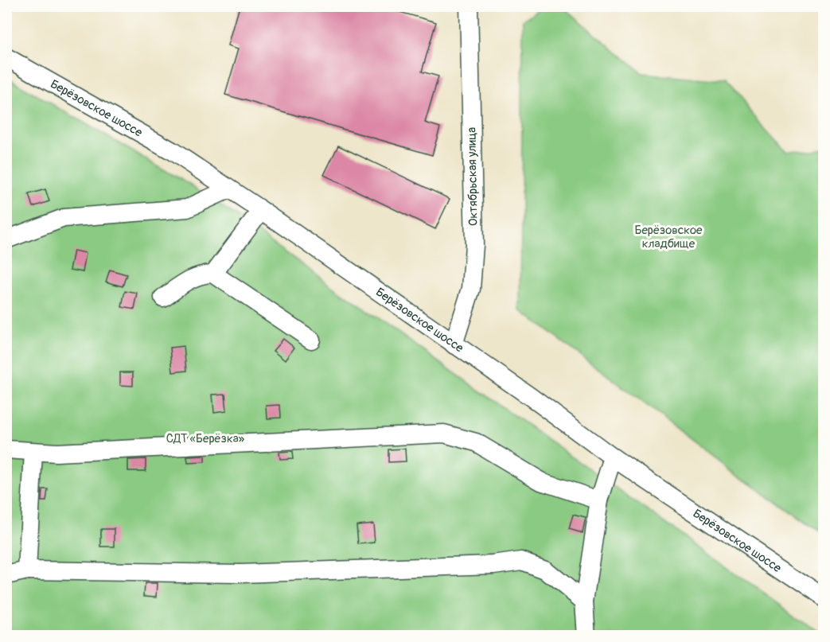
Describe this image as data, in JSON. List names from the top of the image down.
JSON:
{
  "streets": {
    "street": ["Берёзовское шоссе", "Октябрьская улица"]
  },
  "crossings": [
    ["Берёзовское шоссе", "Октябрьская улица"]
  ],
  "parks": ["Берёзовское кладбище", "СДТ «Берёзка»"]
}
